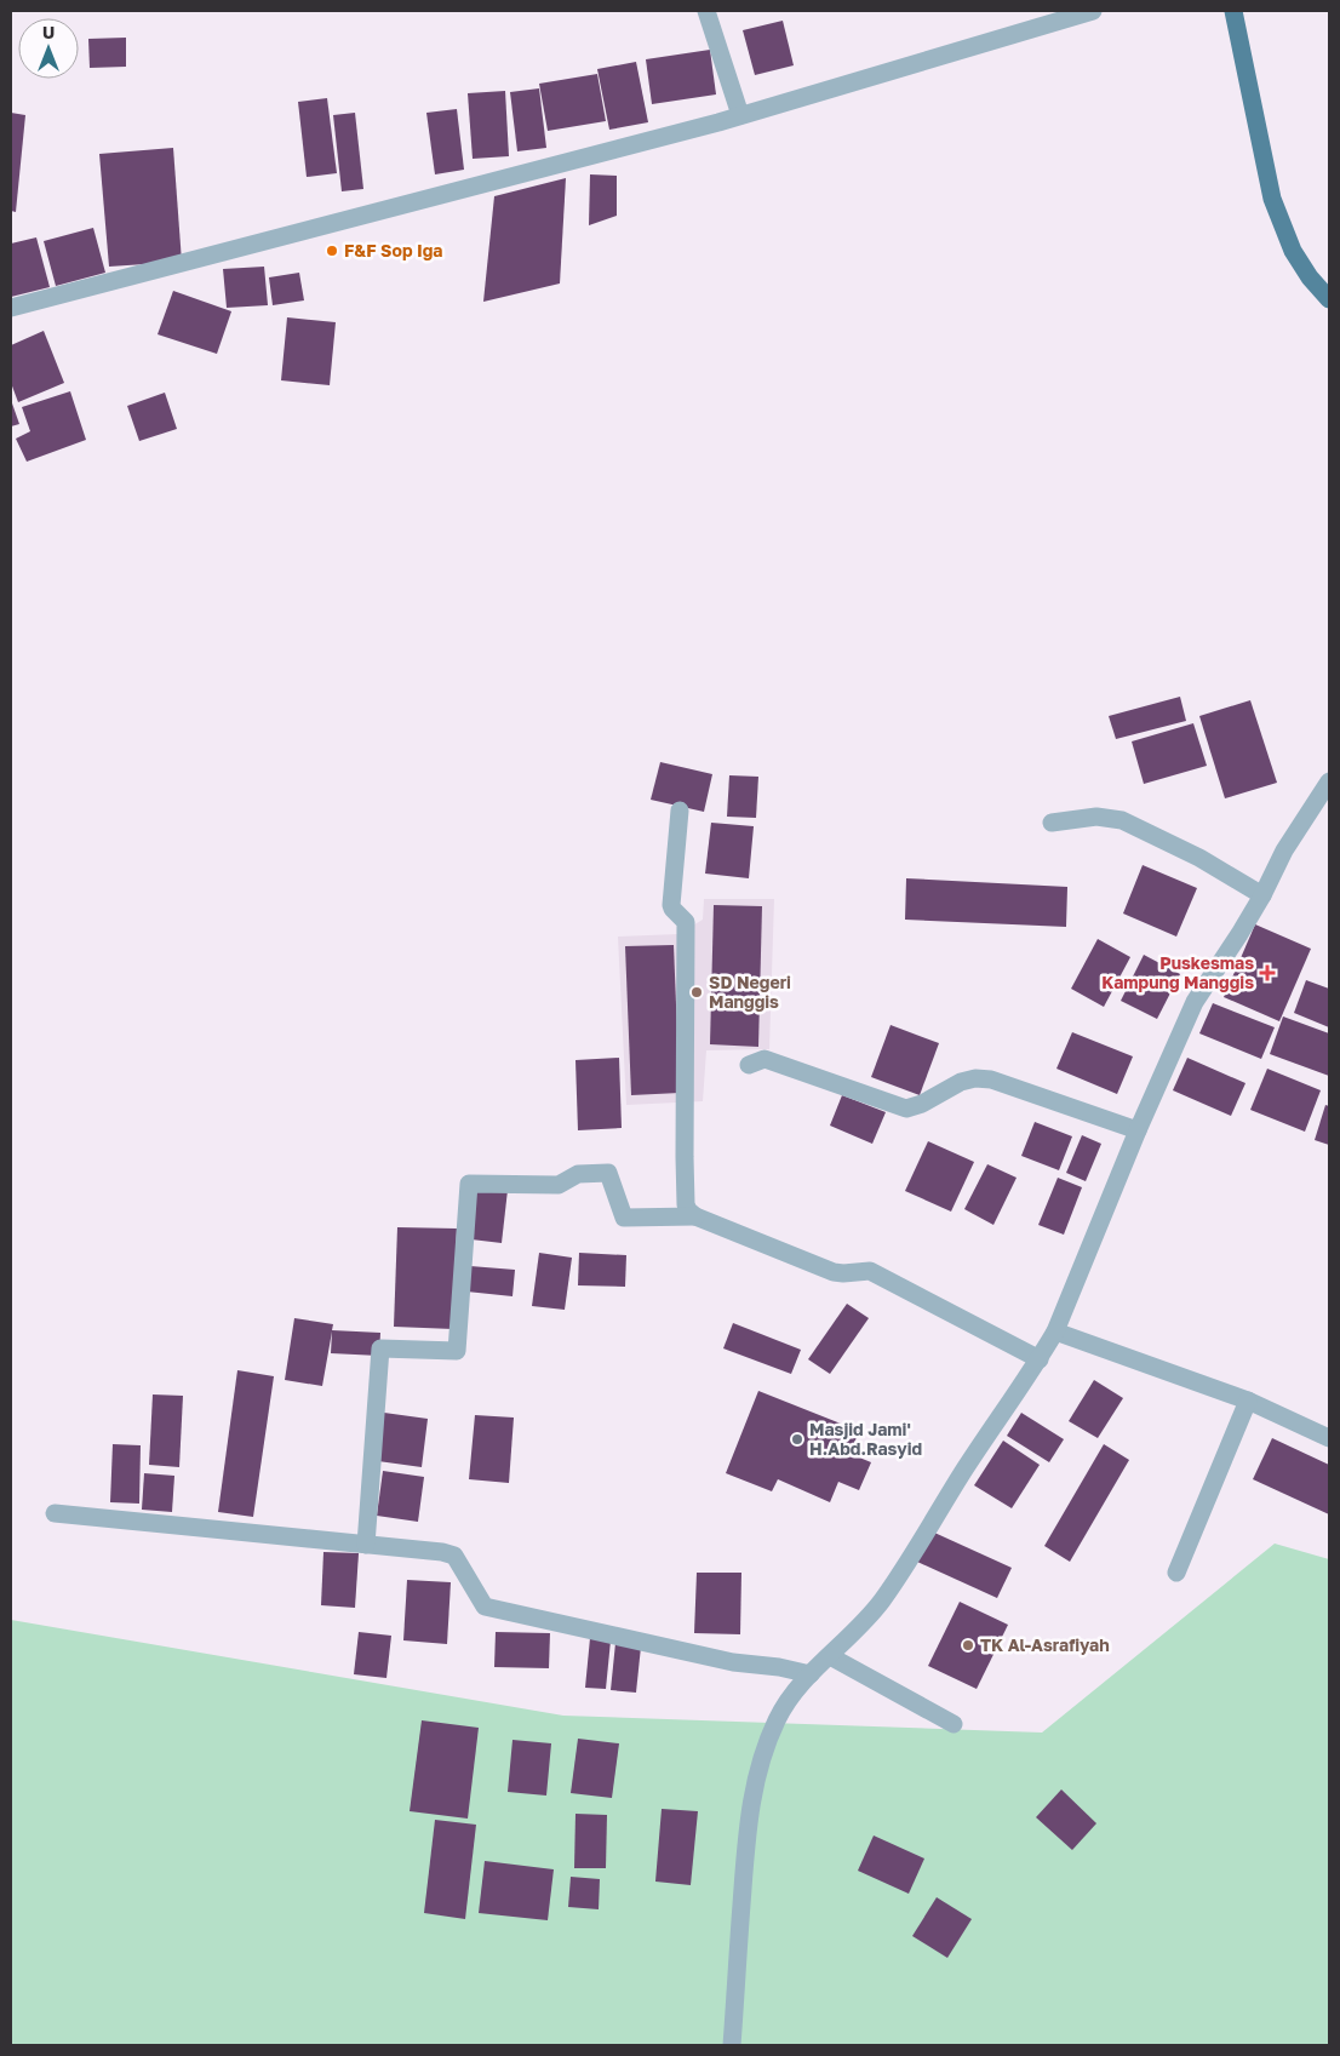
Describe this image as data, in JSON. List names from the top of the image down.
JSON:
{
  "places": {
    "other": [
      "F&F Sop Iga",
      "SD Negeri Manggis",
      "Masjid Jami' H.Abd.Rasyid",
      "TK Al-Asrafiyah"
    ],
    "health": ["Puskesmas Kampung Manggis"]
  },
  "north": "top"
}
